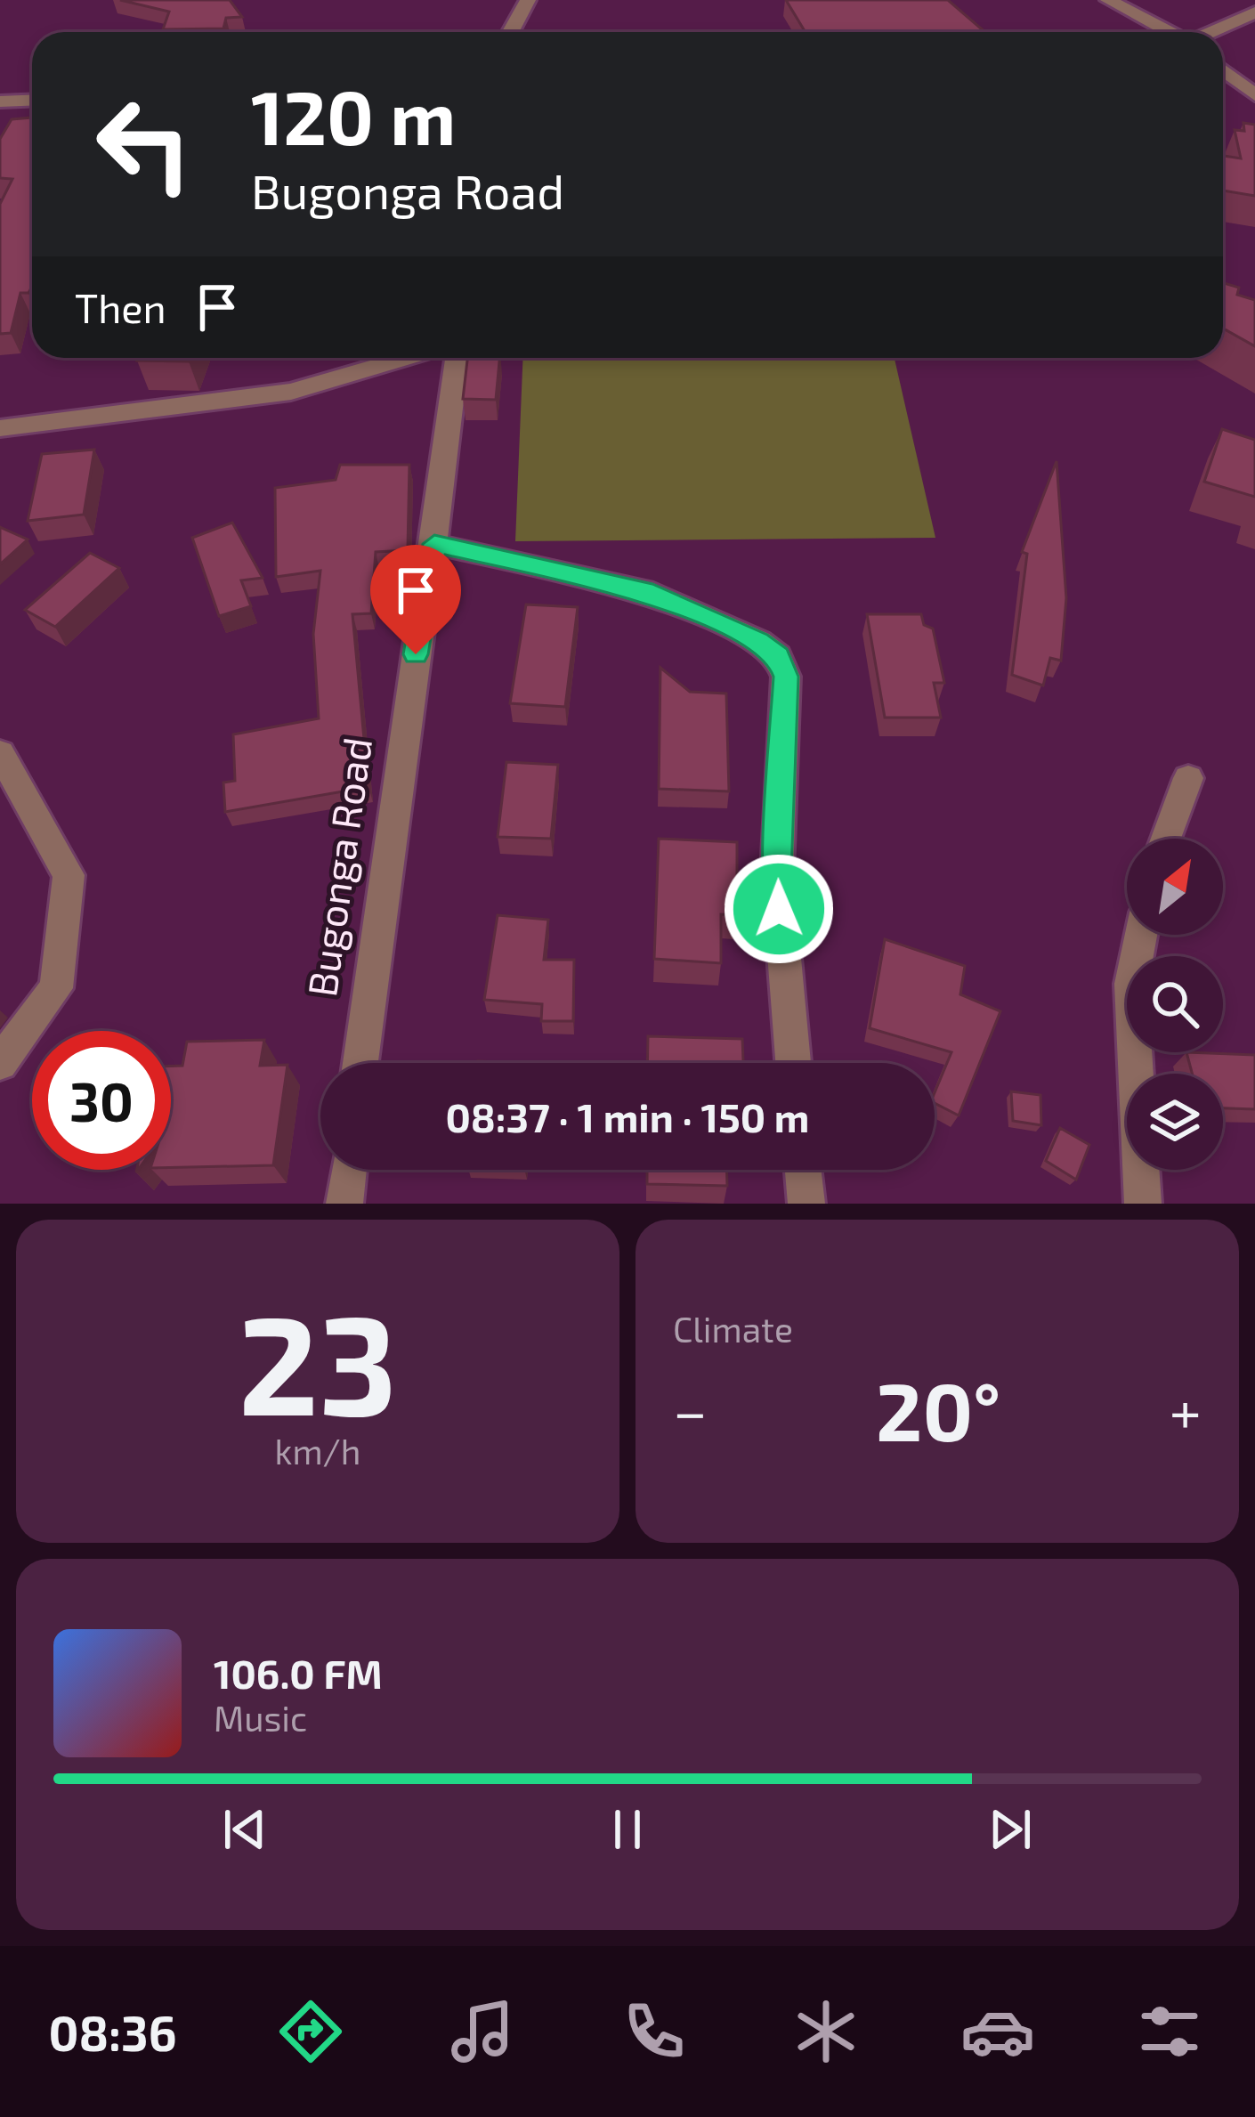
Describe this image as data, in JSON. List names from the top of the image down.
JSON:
{
  "streets": {
    "street": ["Bugonga Road"]
  },
  "north": "top right",
  "page": {
    "turn": ["120 m", "Bugonga Road"],
    "then": "Then",
    "limit": "30",
    "trip": "08:37 · 1 min · 150 m",
    "tile": [
      ["23", "km/h"],
      "Climate"
    ],
    "heat": ["−", "20°", "+"],
    "song": ["106.0 FM", "Music"],
    "tabs": "08:36"
  }
}
